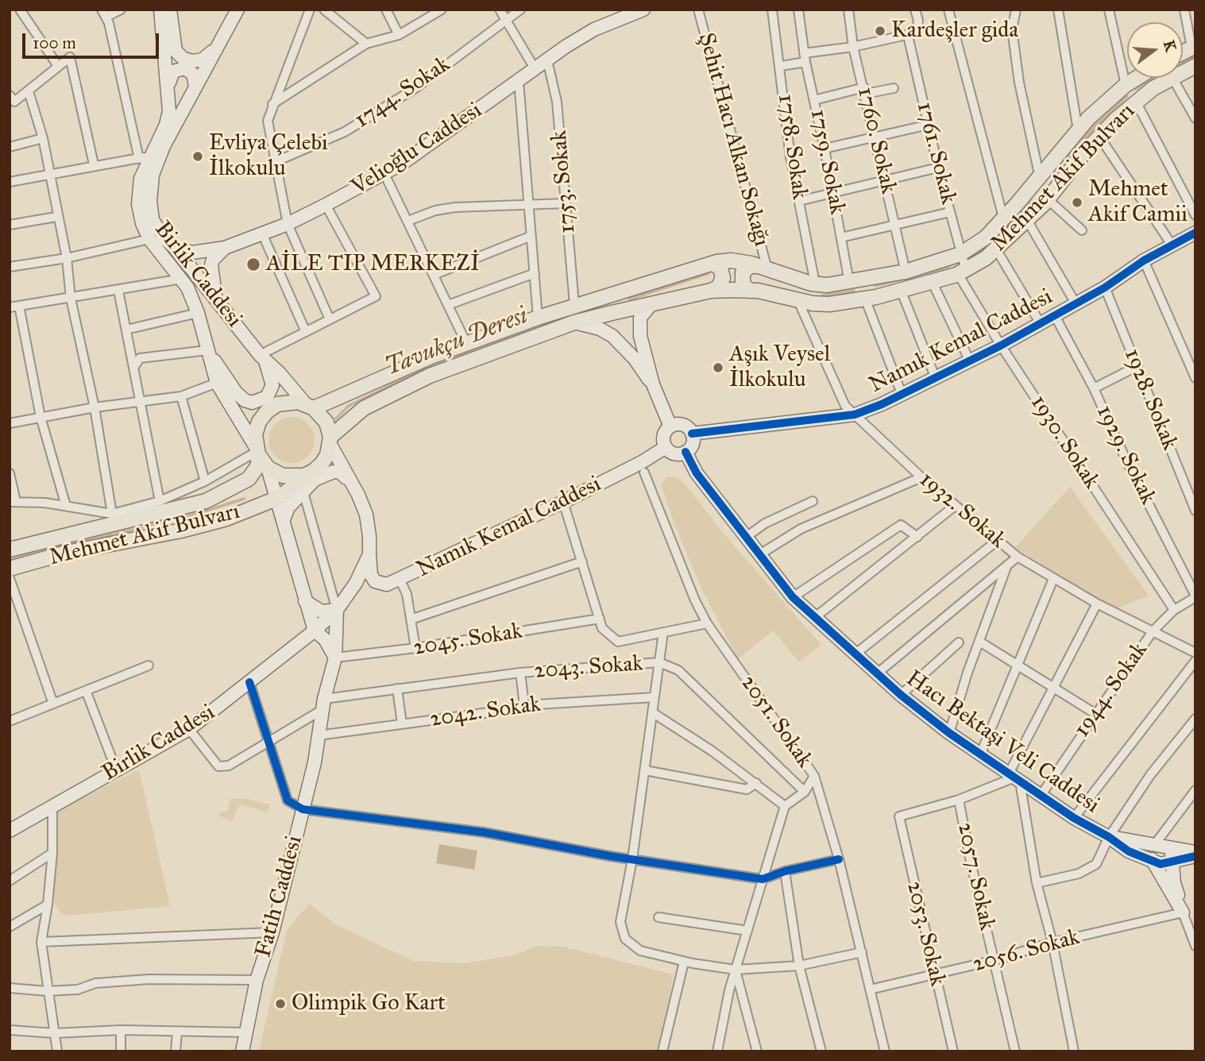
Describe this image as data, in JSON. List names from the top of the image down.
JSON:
{
  "streets": {
    "main road": ["Mehmet Akif Bulvarı"],
    "street": [
      "1744. Sokak",
      "Şehit Hacı Alkan Sokağı",
      "1760. Sokak",
      "1758. Sokak",
      "Velioğlu Caddesi",
      "1761. Sokak",
      "1759. Sokak",
      "1753. Sokak",
      "Birlik Caddesi",
      "Namık Kemal Caddesi",
      "1928. Sokak",
      "1930. Sokak",
      "1929. Sokak",
      "1932. Sokak",
      "2045. Sokak",
      "2043. Sokak",
      "1944. Sokak",
      "2042. Sokak",
      "2051. Sokak",
      "Hacı Bektaşi Veli Caddesi",
      "2057. Sokak",
      "Fatih Caddesi",
      "2053. Sokak",
      "2056. Sokak"
    ]
  },
  "crossings": [
    ["Şehit Hacı Alkan Sokağı", "Mehmet Akif Bulvarı"],
    ["1760. Sokak", "Mehmet Akif Bulvarı"],
    ["1758. Sokak", "Mehmet Akif Bulvarı"],
    ["Velioğlu Caddesi", "1753. Sokak"],
    ["Velioğlu Caddesi", "Birlik Caddesi"],
    ["1761. Sokak", "Mehmet Akif Bulvarı"],
    ["1761. Sokak", "1930. Sokak"],
    ["1759. Sokak", "Mehmet Akif Bulvarı"],
    ["Mehmet Akif Bulvarı", "1753. Sokak"],
    ["Mehmet Akif Bulvarı", "Birlik Caddesi"],
    ["Mehmet Akif Bulvarı", "1930. Sokak"],
    ["Mehmet Akif Bulvarı", "1932. Sokak"],
    ["Birlik Caddesi", "Namık Kemal Caddesi"],
    ["Birlik Caddesi", "Fatih Caddesi"],
    ["Namık Kemal Caddesi", "1928. Sokak"],
    ["Namık Kemal Caddesi", "1930. Sokak"],
    ["Namık Kemal Caddesi", "1929. Sokak"],
    ["Namık Kemal Caddesi", "1932. Sokak"],
    ["Namık Kemal Caddesi", "2051. Sokak"],
    ["Namık Kemal Caddesi", "Hacı Bektaşi Veli Caddesi"],
    ["1930. Sokak", "1944. Sokak"],
    ["1929. Sokak", "1944. Sokak"],
    ["1932. Sokak", "1944. Sokak"],
    ["2045. Sokak", "Fatih Caddesi"],
    ["2043. Sokak", "Fatih Caddesi"],
    ["1944. Sokak", "Hacı Bektaşi Veli Caddesi"],
    ["2042. Sokak", "Fatih Caddesi"],
    ["2051. Sokak", "2056. Sokak"],
    ["2057. Sokak", "2053. Sokak"],
    ["2057. Sokak", "2056. Sokak"],
    ["2053. Sokak", "2056. Sokak"]
  ],
  "water": ["Tavukçu Deresi"],
  "places": [
    "Kardeşler gida",
    "Evliya Çelebi İlkokulu",
    "Mehmet Akif Camii",
    "AİLE TIP MERKEZİ",
    "Aşık Veysel İlkokulu",
    "Olimpik Go Kart"
  ],
  "scale_bar": "100 m",
  "north": "right"
}
